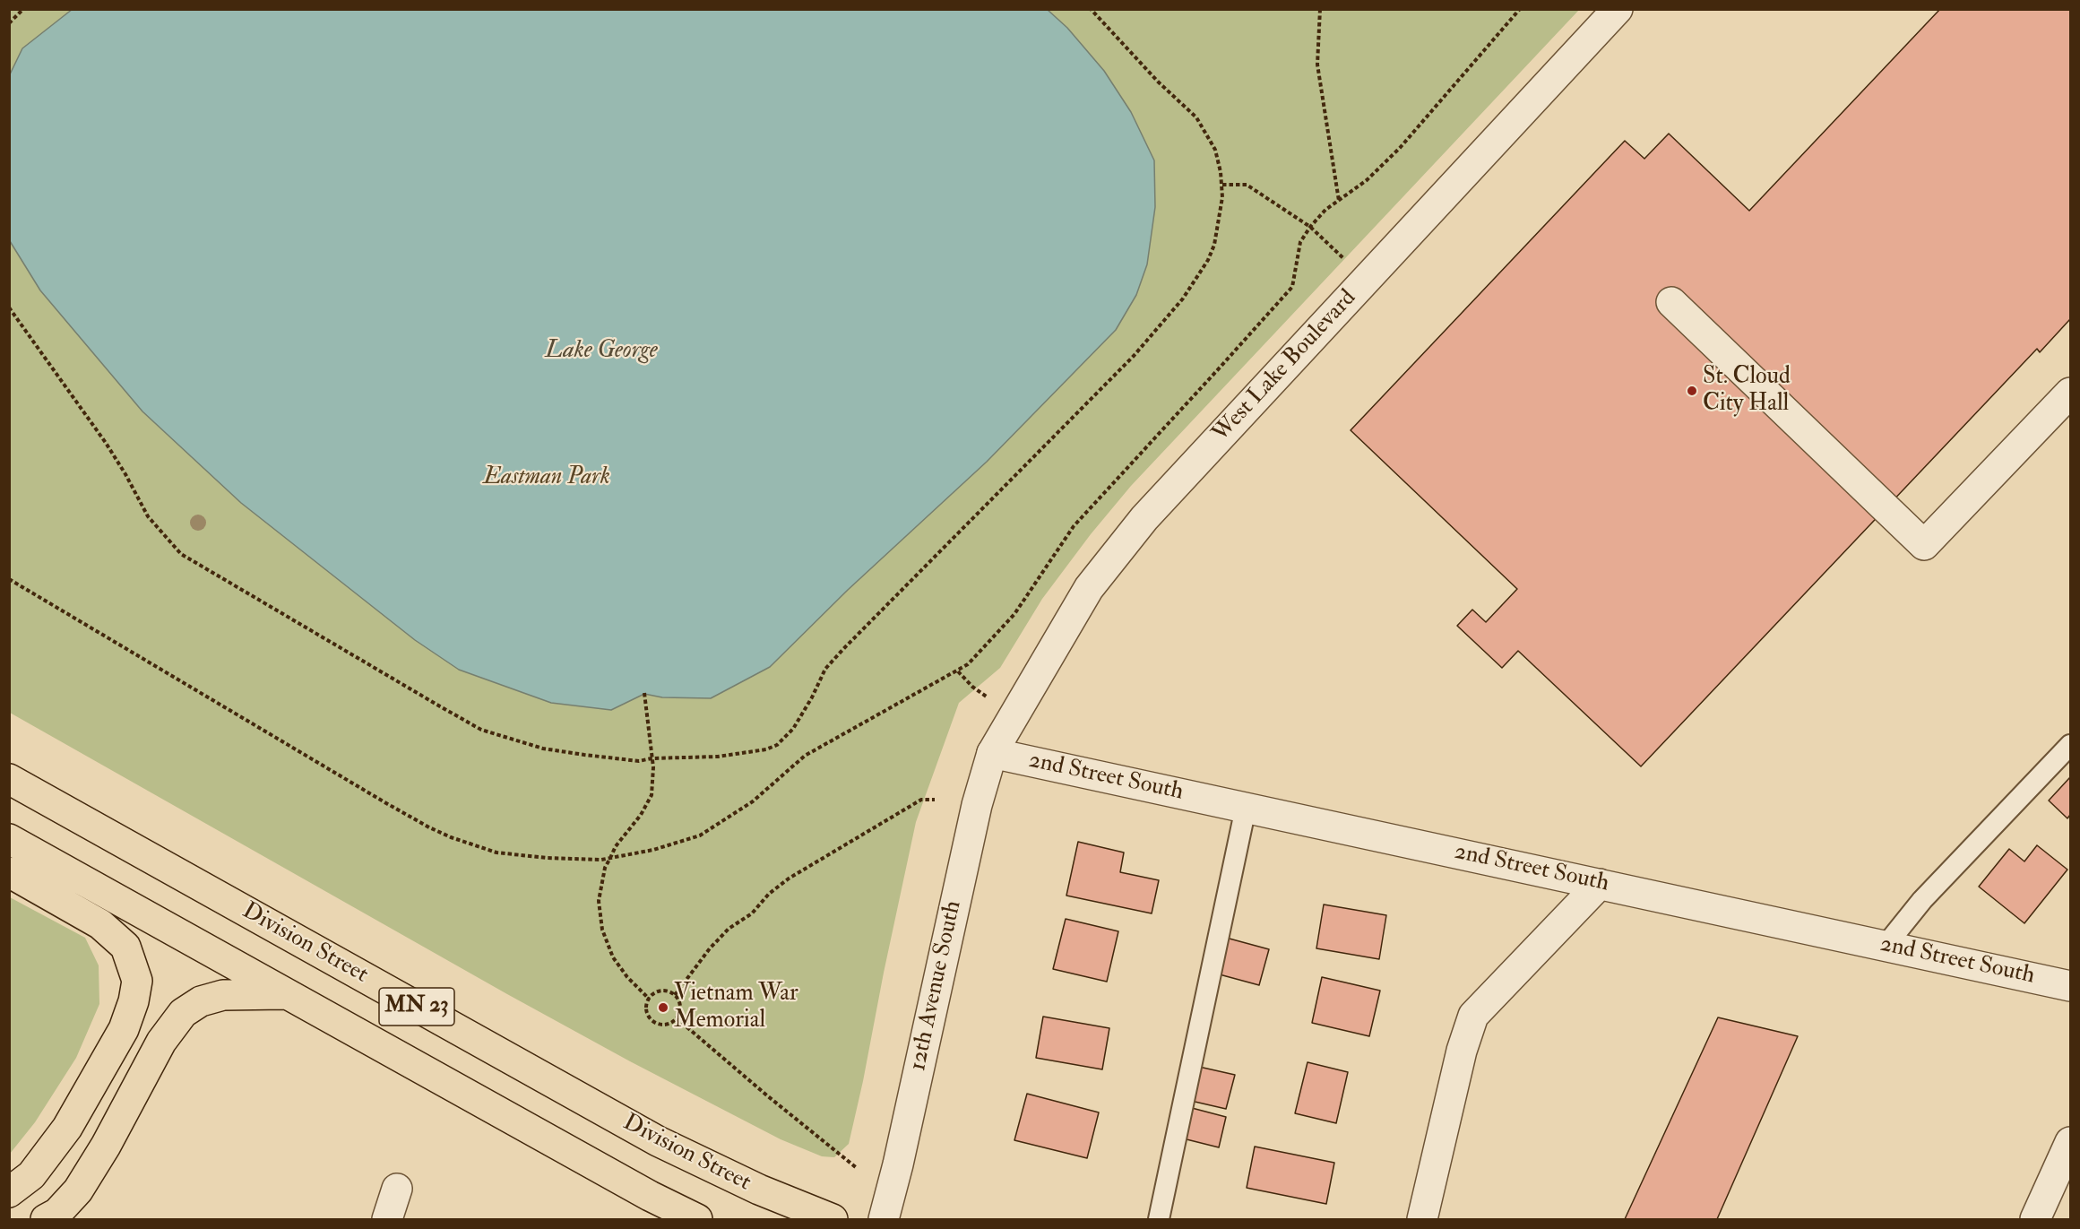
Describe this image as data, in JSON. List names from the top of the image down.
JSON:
{
  "streets": {
    "highway": ["Division Street", "MN 23"],
    "street": ["West Lake Boulevard", "2nd Street South", "12th Avenue South"]
  },
  "crossings": [
    ["West Lake Boulevard", "2nd Street South"],
    ["West Lake Boulevard", "12th Avenue South"],
    ["2nd Street South", "12th Avenue South"]
  ],
  "water": ["Lake George"],
  "parks": ["Eastman Park"],
  "places": ["St. Cloud City Hall", "Vietnam War Memorial"]
}
